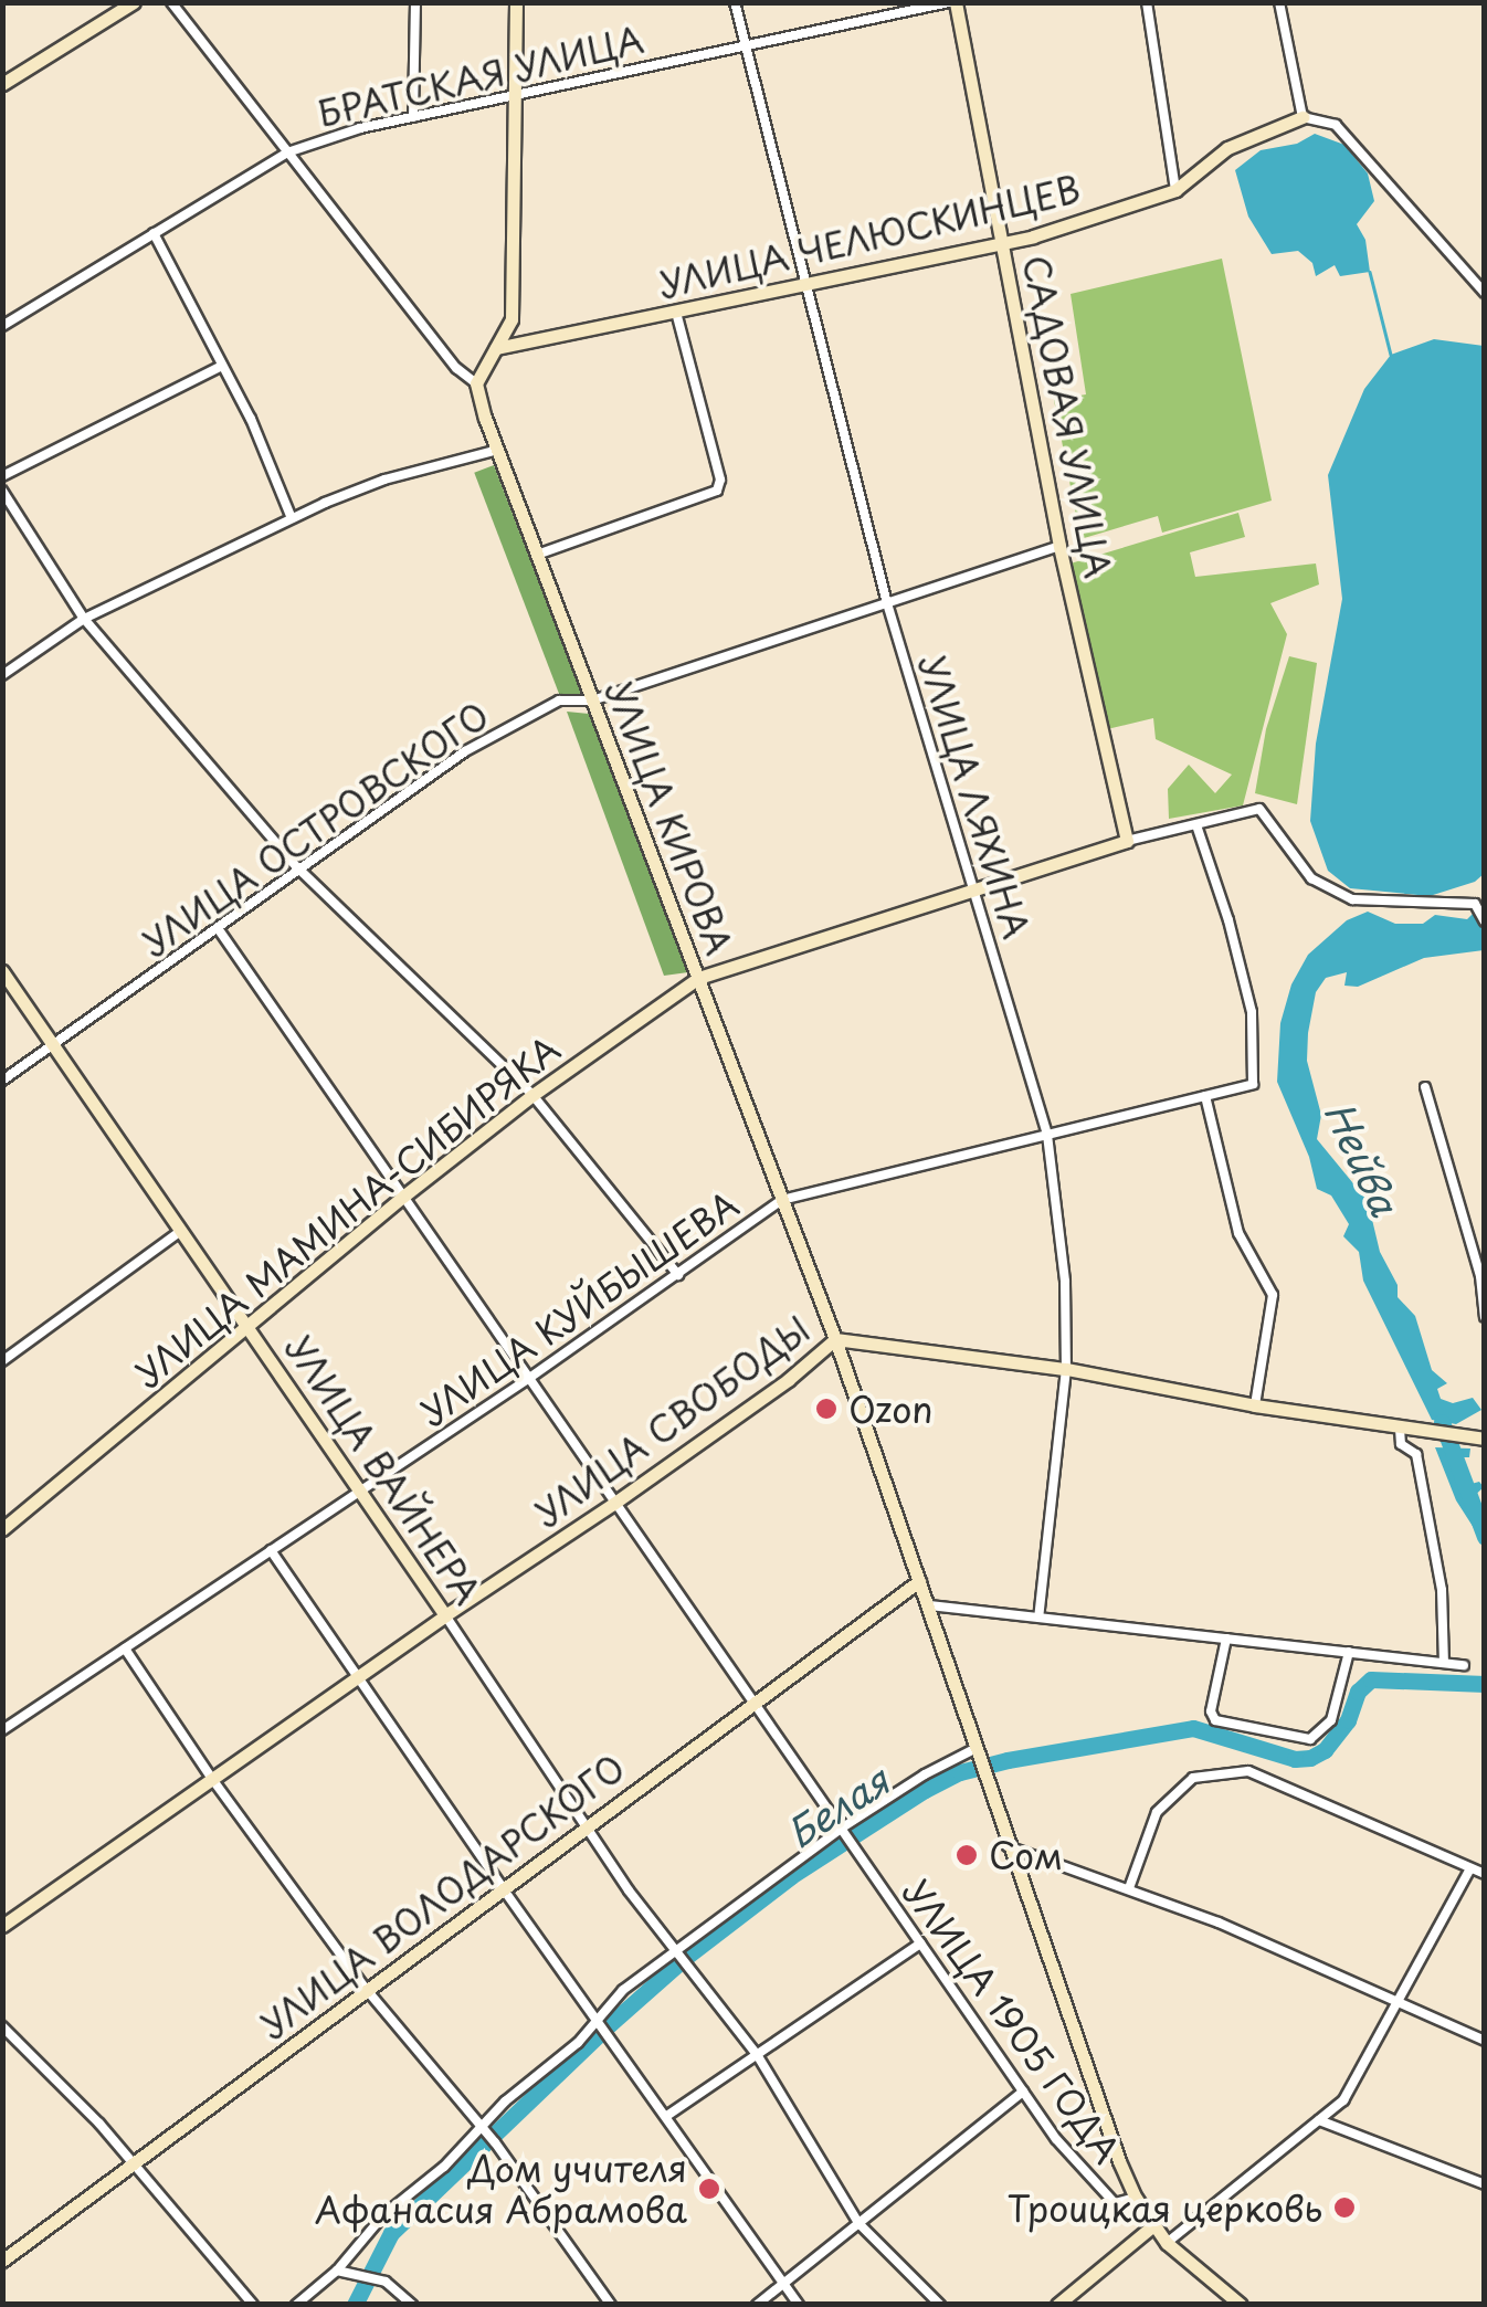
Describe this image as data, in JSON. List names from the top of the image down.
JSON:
{
  "streets": {
    "main road": [
      "УЛИЦА ЧЕЛЮСКИНЦЕВ",
      "САДОВАЯ УЛИЦА",
      "УЛИЦА КИРОВА",
      "УЛИЦА МАМИНА-СИБИРЯКА",
      "УЛИЦА СВОБОДЫ",
      "УЛИЦА ВАЙНЕРА",
      "УЛИЦА ВОЛОДАРСКОГО"
    ],
    "street": [
      "БРАТСКАЯ УЛИЦА",
      "УЛИЦА ЛЯХИНА",
      "УЛИЦА ОСТРОВСКОГО",
      "УЛИЦА КУЙБЫШЕВА",
      "УЛИЦА 1905 ГОДА"
    ]
  },
  "crossings": [
    ["БРАТСКАЯ УЛИЦА", "САДОВАЯ УЛИЦА"],
    ["БРАТСКАЯ УЛИЦА", "УЛИЦА ЛЯХИНА"],
    ["БРАТСКАЯ УЛИЦА", "УЛИЦА КИРОВА"],
    ["УЛИЦА ЧЕЛЮСКИНЦЕВ", "САДОВАЯ УЛИЦА"],
    ["УЛИЦА ЧЕЛЮСКИНЦЕВ", "УЛИЦА ЛЯХИНА"],
    ["САДОВАЯ УЛИЦА", "УЛИЦА ОСТРОВСКОГО"],
    ["САДОВАЯ УЛИЦА", "УЛИЦА МАМИНА-СИБИРЯКА"],
    ["УЛИЦА ЛЯХИНА", "УЛИЦА ОСТРОВСКОГО"],
    ["УЛИЦА ЛЯХИНА", "УЛИЦА МАМИНА-СИБИРЯКА"],
    ["УЛИЦА ЛЯХИНА", "УЛИЦА КУЙБЫШЕВА"],
    ["УЛИЦА ЛЯХИНА", "УЛИЦА СВОБОДЫ"],
    ["УЛИЦА КИРОВА", "УЛИЦА ОСТРОВСКОГО"],
    ["УЛИЦА КИРОВА", "УЛИЦА МАМИНА-СИБИРЯКА"],
    ["УЛИЦА КИРОВА", "УЛИЦА КУЙБЫШЕВА"],
    ["УЛИЦА КИРОВА", "УЛИЦА СВОБОДЫ"],
    ["УЛИЦА КИРОВА", "УЛИЦА ВОЛОДАРСКОГО"],
    ["УЛИЦА ОСТРОВСКОГО", "УЛИЦА ВАЙНЕРА"],
    ["УЛИЦА МАМИНА-СИБИРЯКА", "УЛИЦА КУЙБЫШЕВА"],
    ["УЛИЦА МАМИНА-СИБИРЯКА", "УЛИЦА ВАЙНЕРА"],
    ["УЛИЦА КУЙБЫШЕВА", "УЛИЦА ВАЙНЕРА"],
    ["УЛИЦА СВОБОДЫ", "УЛИЦА ВАЙНЕРА"],
    ["УЛИЦА ВАЙНЕРА", "УЛИЦА ВОЛОДАРСКОГО"]
  ],
  "water": ["Нейва", "Белая"],
  "places": [
    "Ozon",
    "Сом",
    "Дом учителя Афанасия Абрамова",
    "Троицкая церковь"
  ]
}
